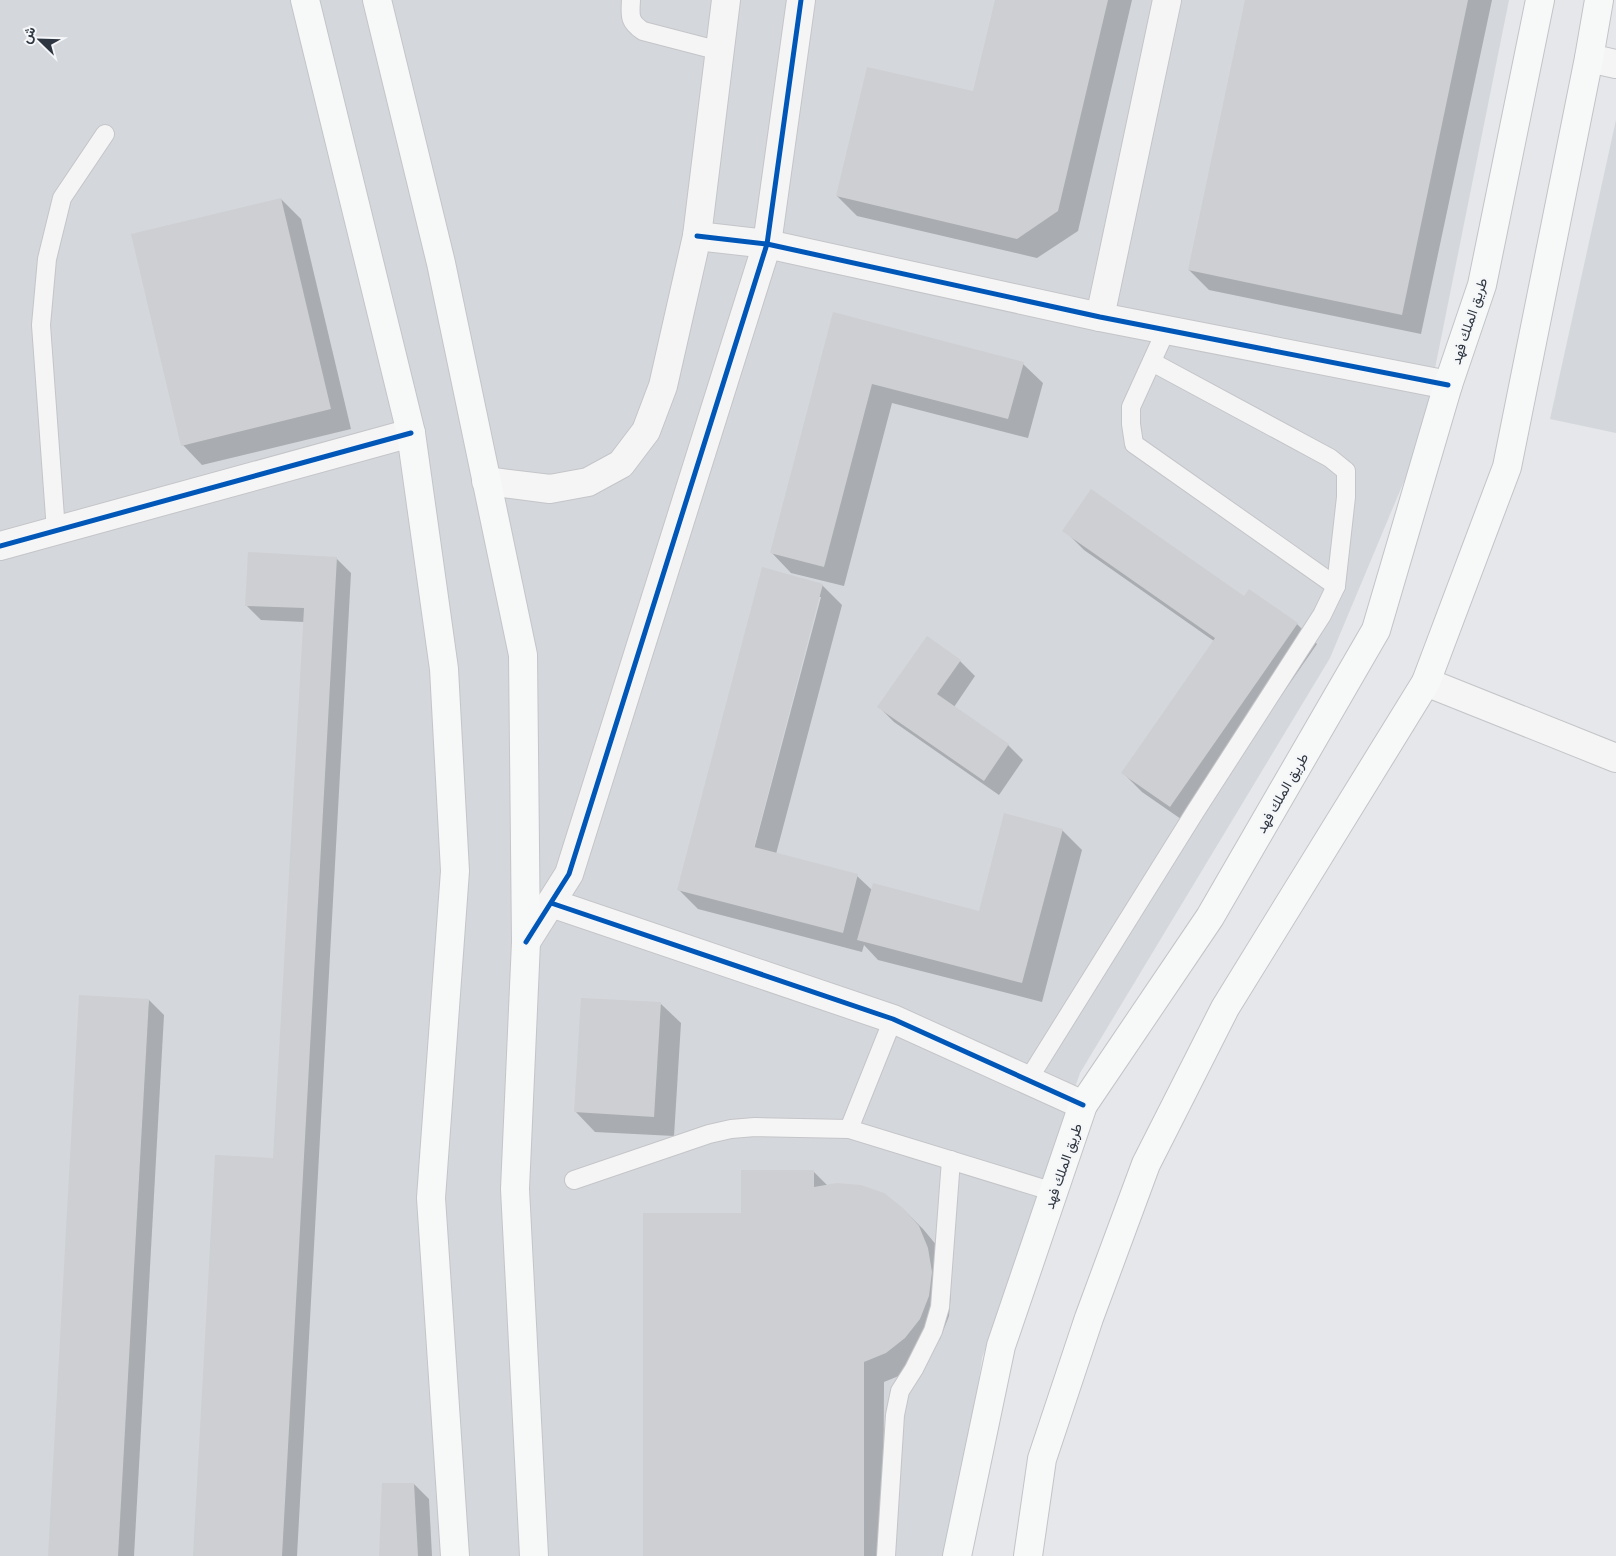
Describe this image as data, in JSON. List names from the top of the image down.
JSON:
{
  "streets": {
    "main road": ["طريق الملك فهد"]
  },
  "north": "top left"
}
